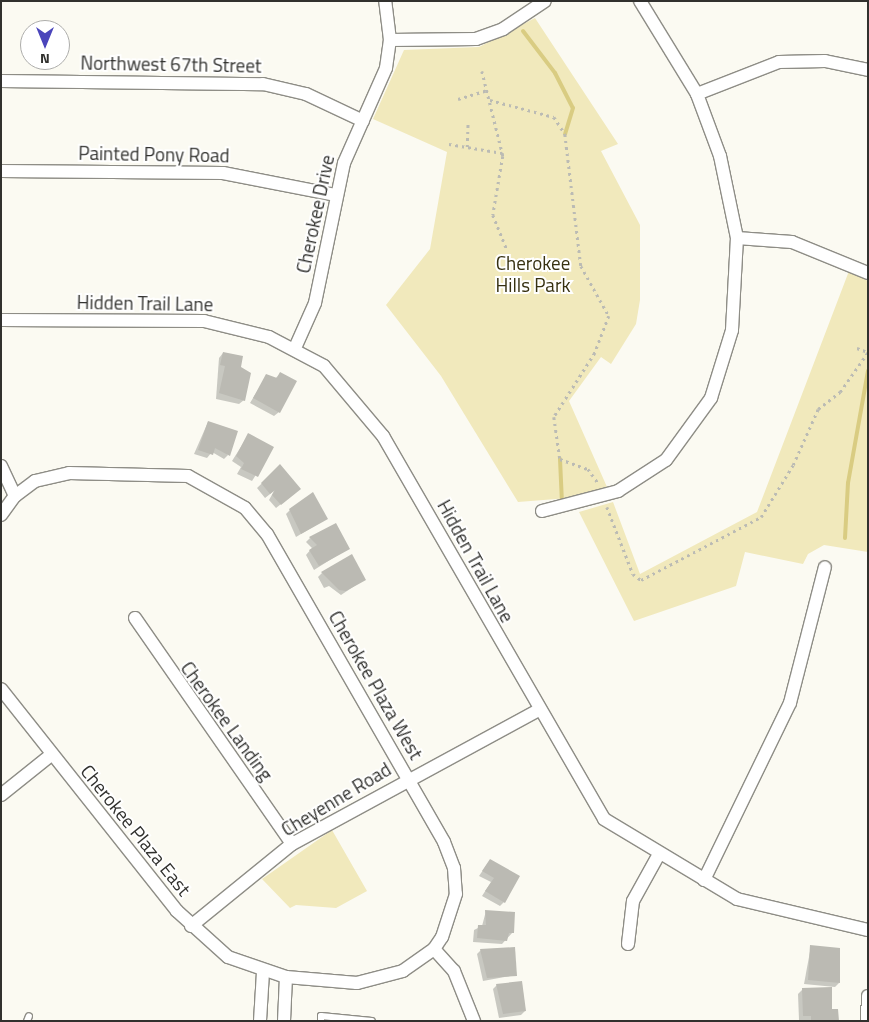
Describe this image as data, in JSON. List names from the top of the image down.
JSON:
{
  "streets": {
    "street": [
      "Northwest 67th Street",
      "Painted Pony Road",
      "Cherokee Drive",
      "Hidden Trail Lane",
      "Cherokee Plaza West",
      "Cherokee Landing",
      "Cheyenne Road",
      "Cherokee Plaza East"
    ]
  },
  "crossings": [
    ["Northwest 67th Street", "Cherokee Drive"],
    ["Painted Pony Road", "Cherokee Drive"],
    ["Cherokee Drive", "Hidden Trail Lane"],
    ["Hidden Trail Lane", "Cheyenne Road"],
    ["Cherokee Plaza West", "Cheyenne Road"],
    ["Cherokee Landing", "Cheyenne Road"],
    ["Cheyenne Road", "Cherokee Plaza East"]
  ],
  "parks": ["Cherokee Hills Park"],
  "north": "bottom"
}
